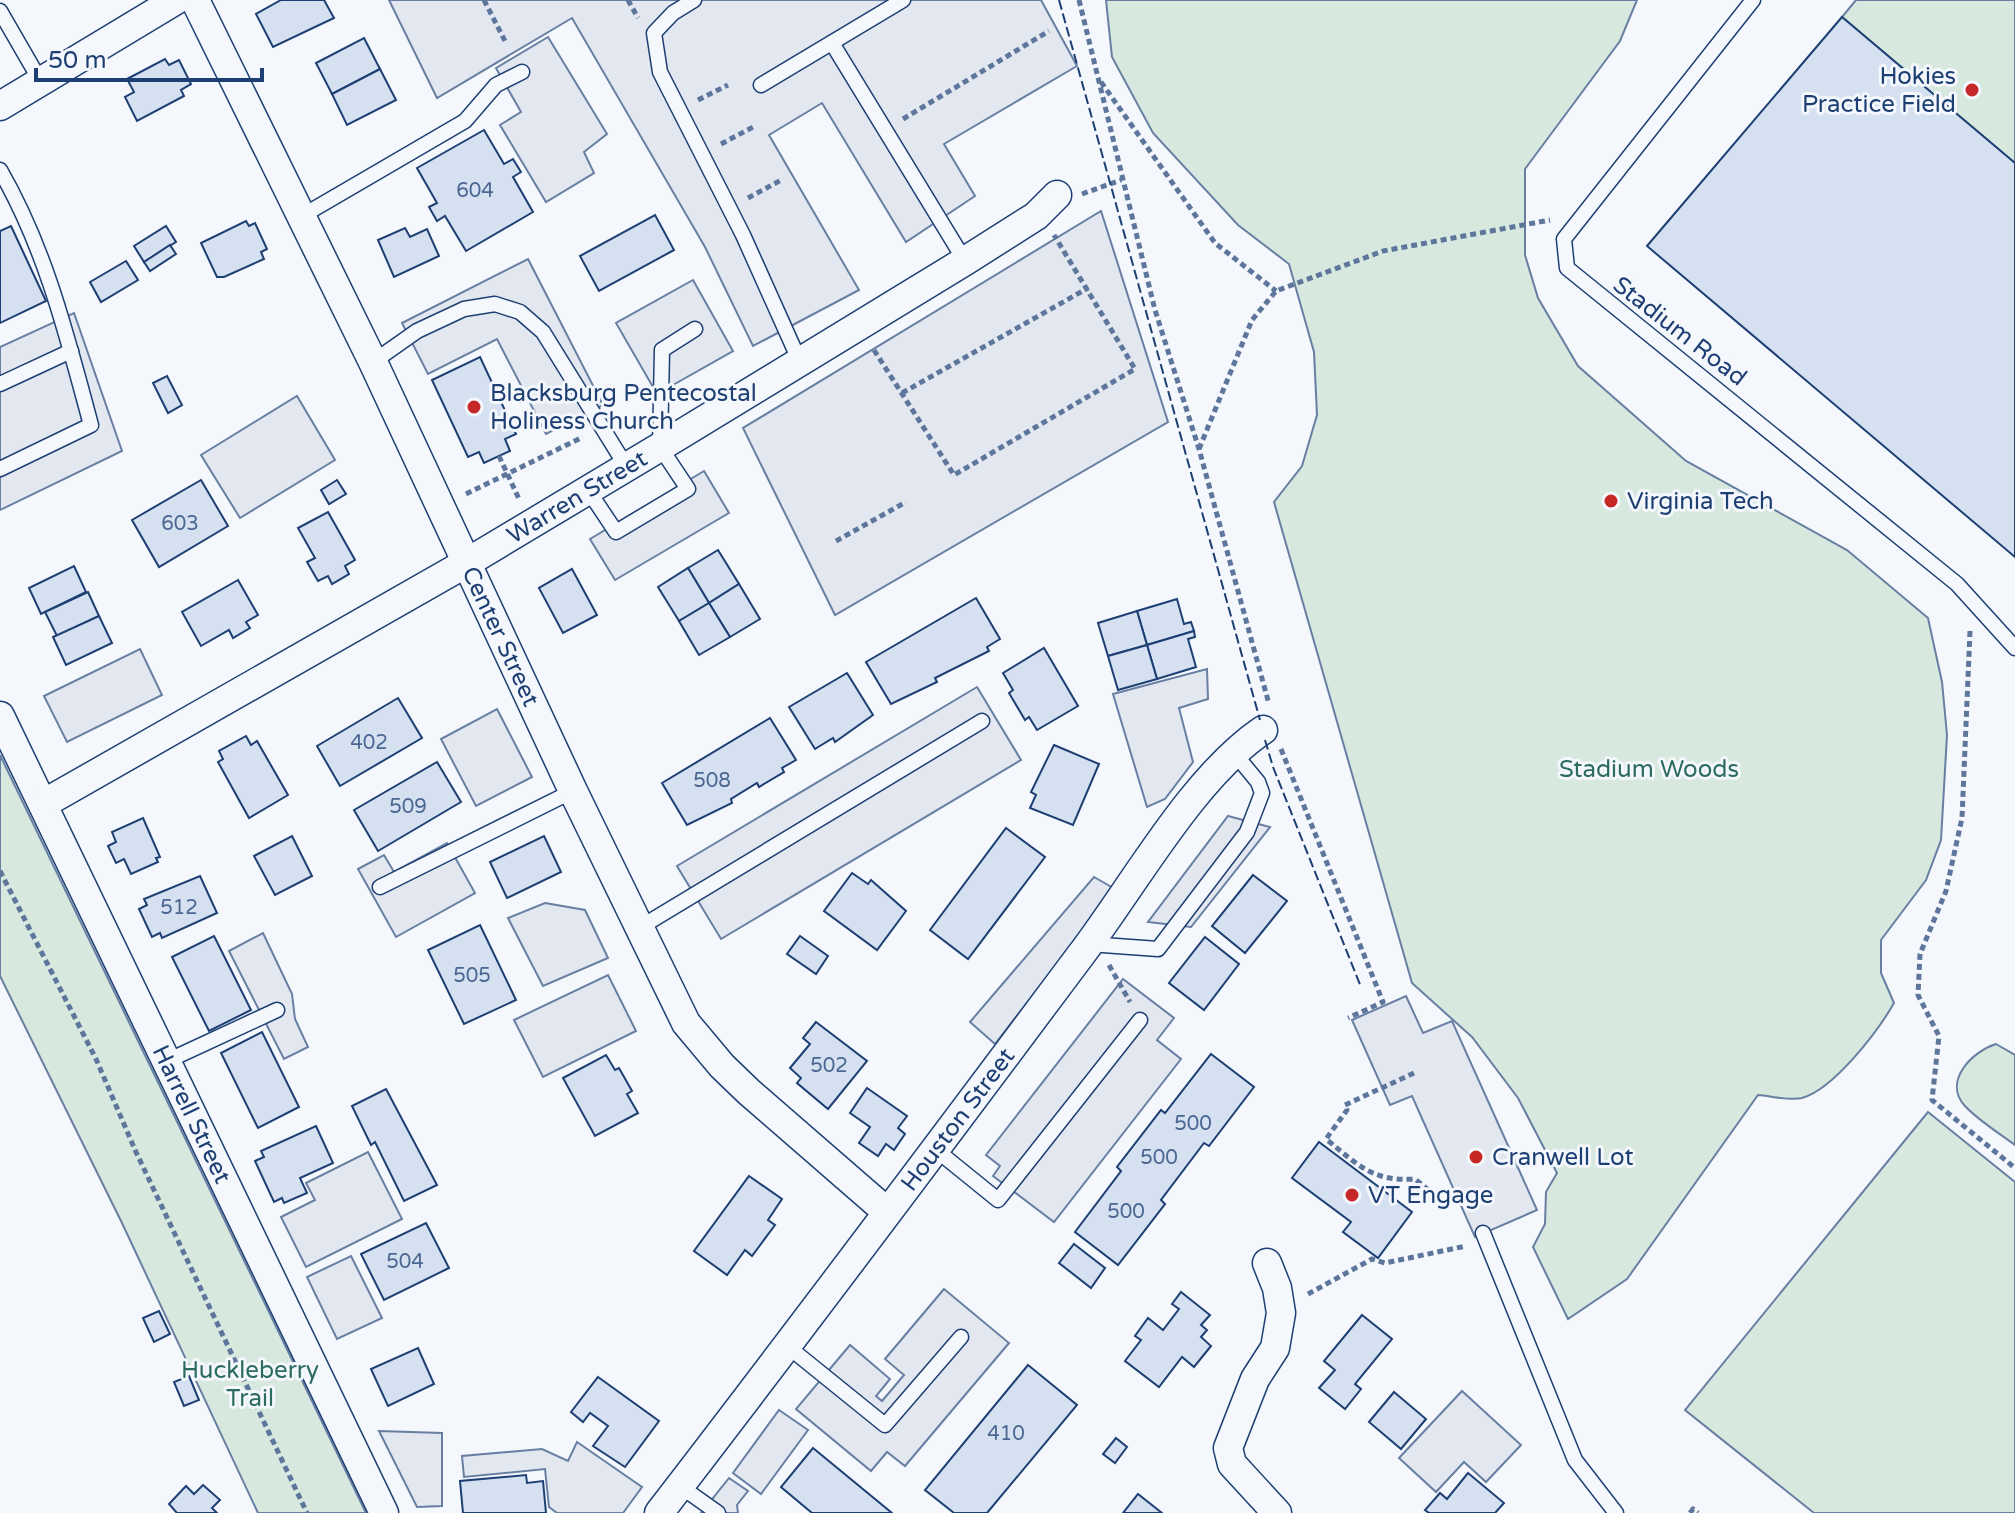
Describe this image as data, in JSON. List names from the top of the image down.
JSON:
{
  "streets": {
    "street": [
      "Warren Street",
      "Center Street",
      "Harrell Street",
      "Houston Street"
    ],
    "lane": ["Stadium Road"]
  },
  "crossings": [
    ["Warren Street", "Center Street"],
    ["Warren Street", "Harrell Street"],
    ["Center Street", "Houston Street"]
  ],
  "parks": ["Stadium Woods", "Huckleberry Trail"],
  "places": [
    "Hokies Practice Field",
    "Blacksburg Pentecostal Holiness Church",
    "Virginia Tech",
    "Cranwell Lot",
    "VT Engage"
  ],
  "house_numbers": [
    "604",
    "603",
    "402",
    "508",
    "509",
    "512",
    "505",
    "502",
    "500",
    "500",
    "500",
    "504",
    "410"
  ],
  "scale_bar": "50 m"
}
